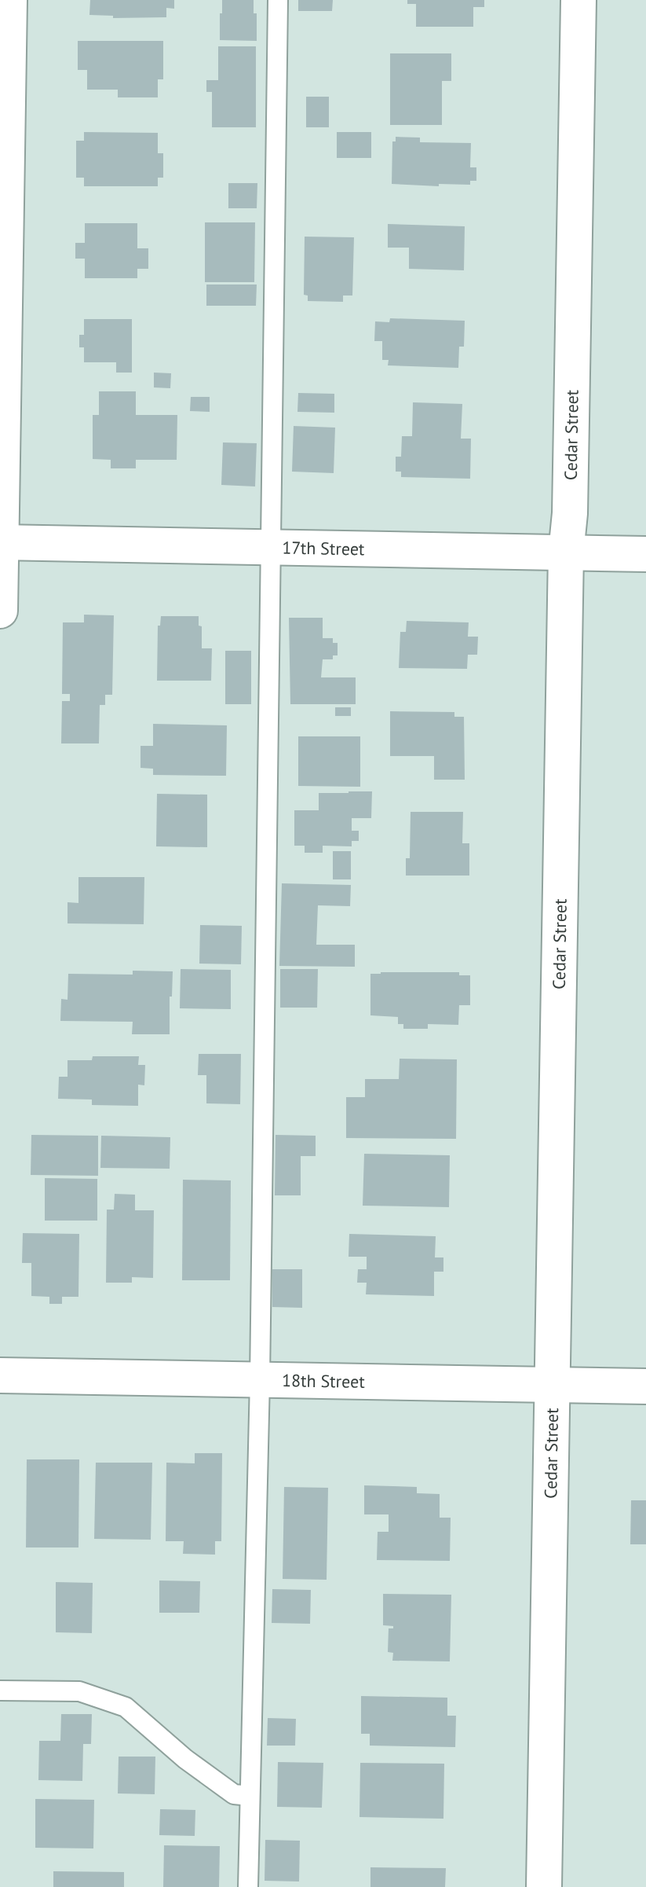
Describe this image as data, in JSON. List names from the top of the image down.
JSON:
{
  "streets": {
    "street": ["Cedar Street", "17th Street", "18th Street"]
  },
  "crossings": [
    ["Cedar Street", "17th Street"],
    ["Cedar Street", "18th Street"]
  ]
}
